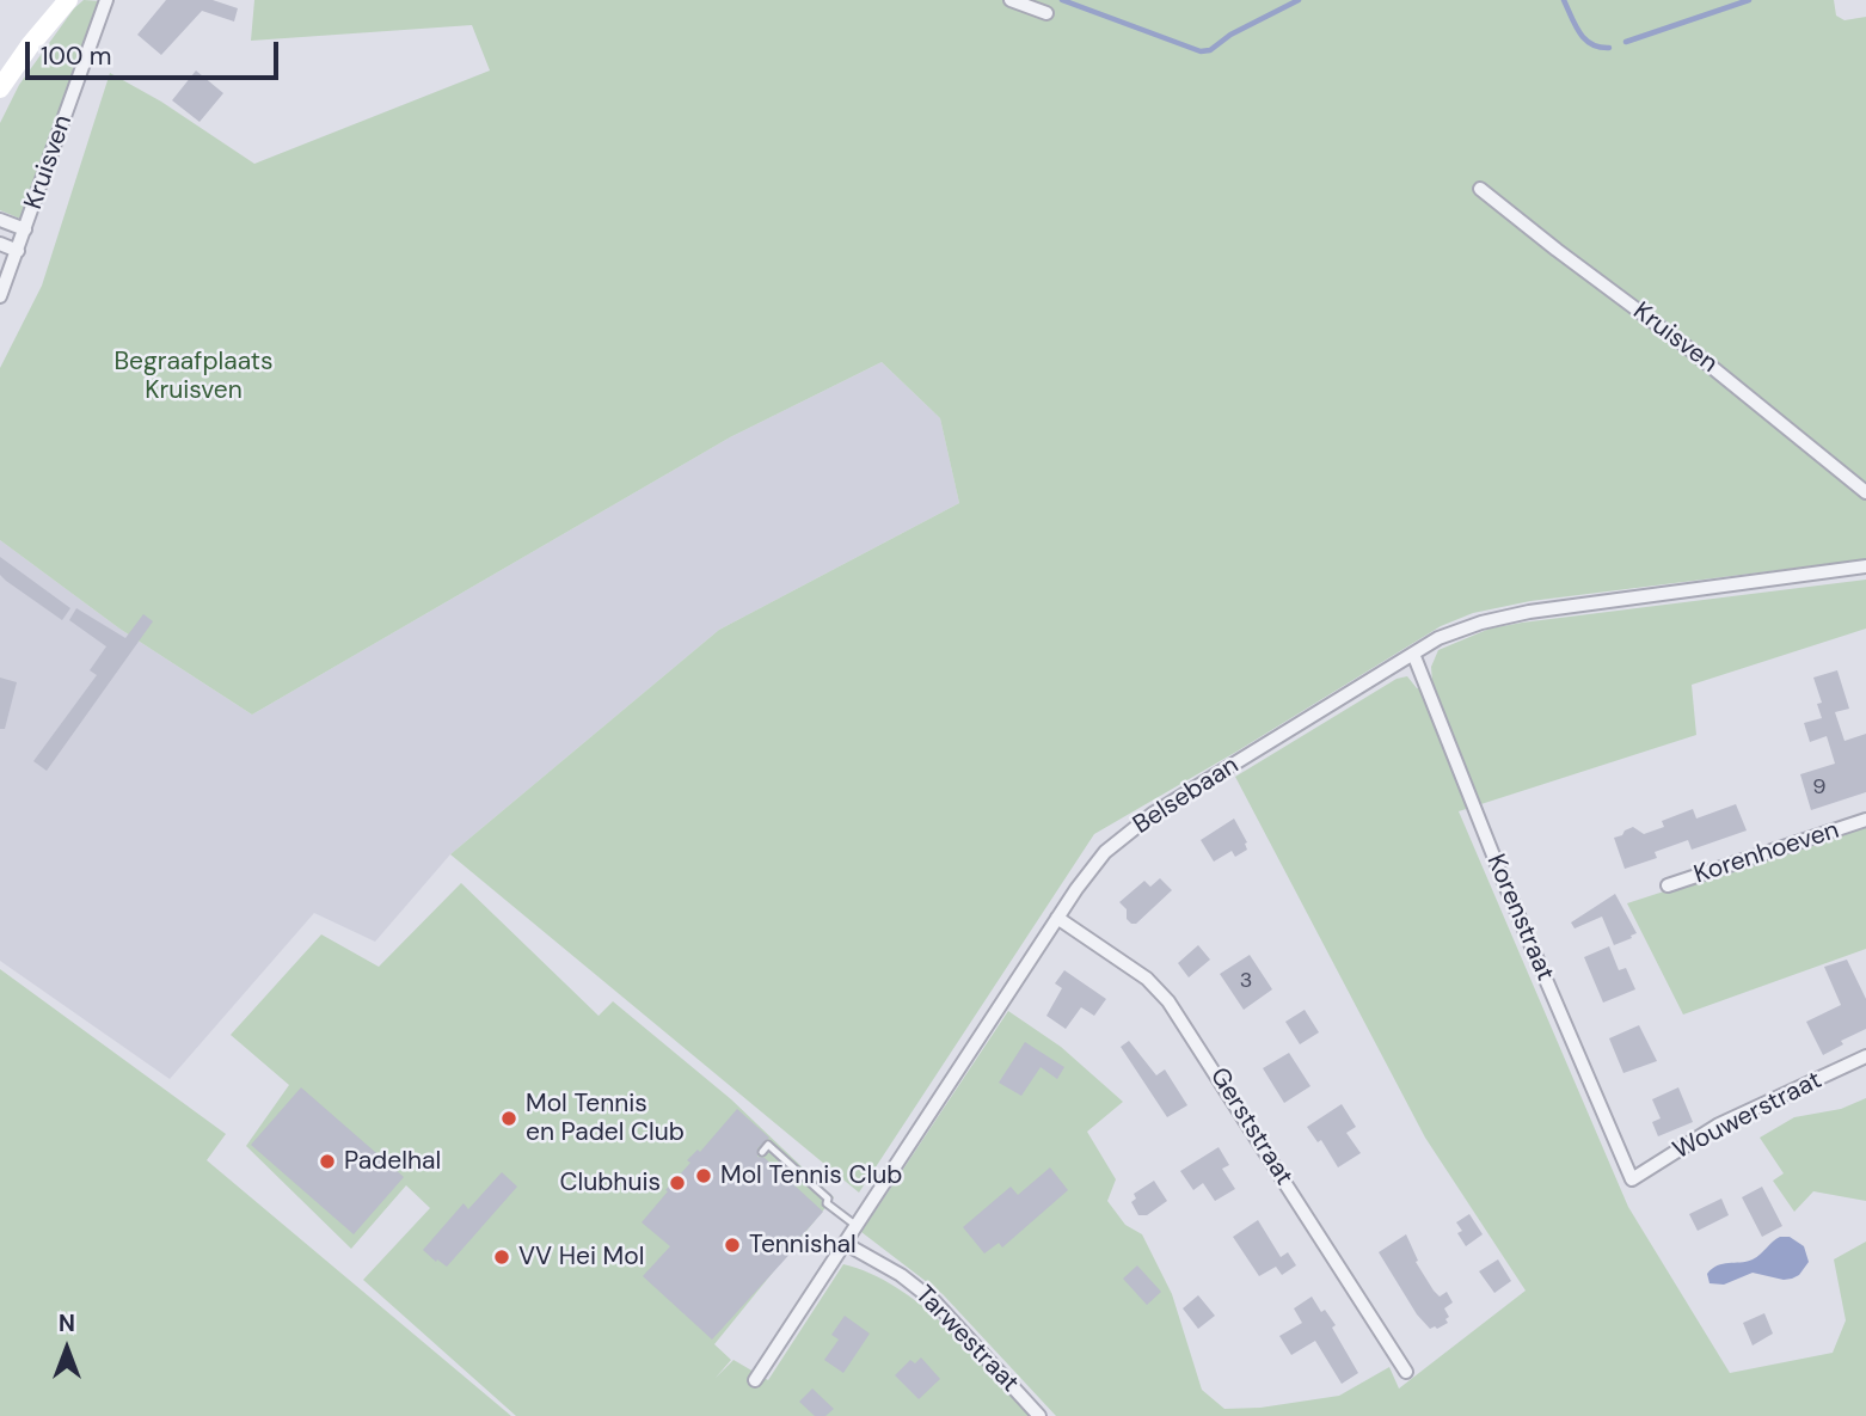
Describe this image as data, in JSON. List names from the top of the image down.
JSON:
{
  "streets": {
    "street": [
      "Kruisven",
      "Belsebaan",
      "Korenhoeven",
      "Korenstraat",
      "Wouwerstraat",
      "Gerststraat",
      "Tarwestraat"
    ]
  },
  "crossings": [
    ["Belsebaan", "Korenstraat"],
    ["Belsebaan", "Gerststraat"],
    ["Belsebaan", "Tarwestraat"],
    ["Korenstraat", "Wouwerstraat"]
  ],
  "parks": ["Begraafplaats Kruisven"],
  "places": [
    "Mol Tennis en Padel Club",
    "Padelhal",
    "Mol Tennis Club",
    "Clubhuis",
    "Tennishal",
    "VV Hei Mol"
  ],
  "house_numbers": ["9", "3"],
  "scale_bar": "100 m",
  "north": "top"
}
